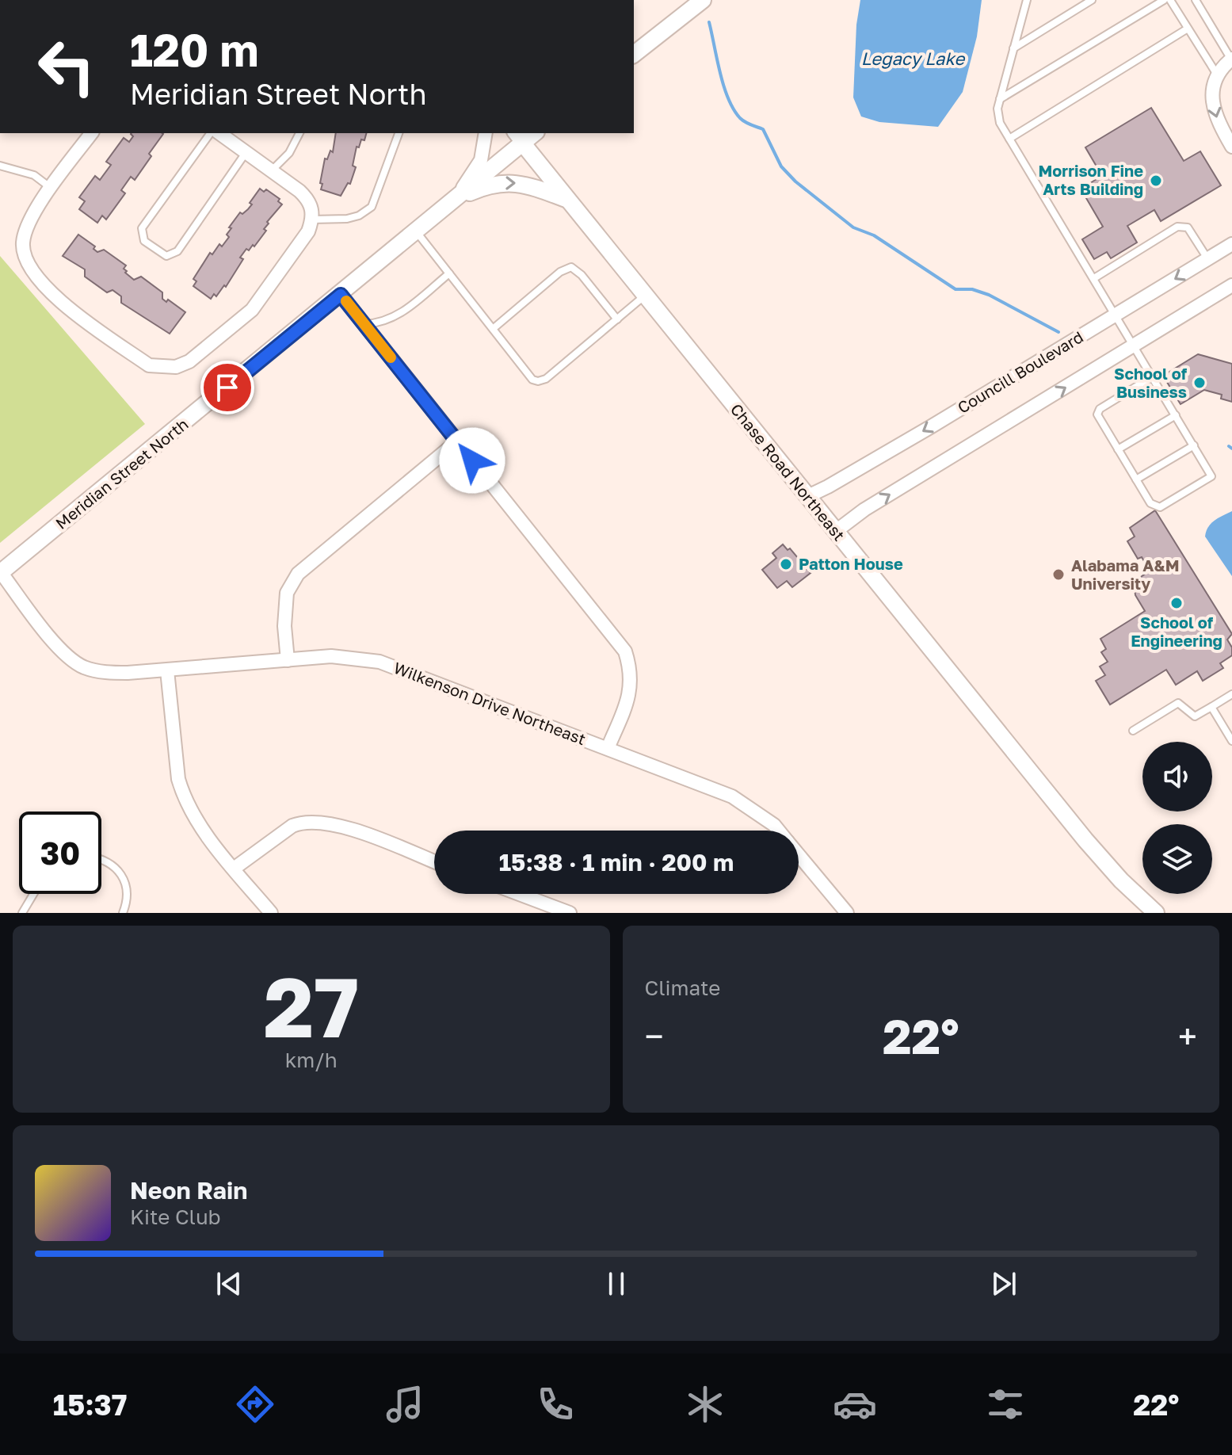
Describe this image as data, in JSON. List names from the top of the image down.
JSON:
{
  "streets": {
    "street": [
      "Councill Boulevard",
      "Chase Road Northeast",
      "Meridian Street North",
      "Wilkenson Drive Northeast"
    ]
  },
  "crossings": [
    ["Councill Boulevard", "Chase Road Northeast"],
    ["Chase Road Northeast", "Meridian Street North"],
    ["Meridian Street North", "Wilkenson Drive Northeast"]
  ],
  "water": ["Legacy Lake"],
  "places": [
    "Morrison Fine Arts Building",
    "School of Business",
    "Patton House",
    "Alabama A&M University",
    "School of Engineering"
  ],
  "page": {
    "turn": ["120 m", "Meridian Street North"],
    "limit": "30",
    "trip": "15:38 · 1 min · 200 m",
    "tile": [
      ["27", "km/h"],
      "Climate"
    ],
    "heat": ["−", "22°", "+"],
    "song": ["Neon Rain", "Kite Club"],
    "tabs": ["15:37", "22°"]
  }
}
